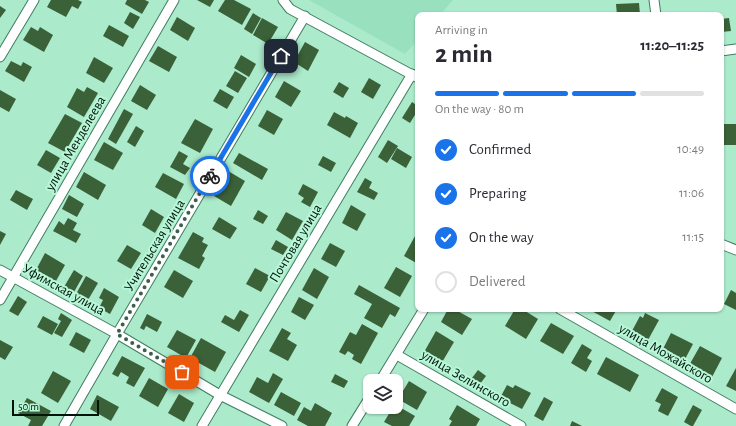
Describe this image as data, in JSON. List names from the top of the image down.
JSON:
{
  "streets": {
    "street": [
      "улица Менделеева",
      "Почтовая улица",
      "Учительская улица",
      "Уфимская улица",
      "улица Можайского",
      "улица Зелинского"
    ]
  },
  "crossings": [
    ["улица Менделеева", "Уфимская улица"],
    ["Почтовая улица", "Уфимская улица"],
    ["Учительская улица", "Уфимская улица"]
  ],
  "scale_bar": "50 m",
  "page": {
    "heading": ["2 min", "Arriving in", "11:20–11:25"],
    "bar": "On the way · 80 m",
    "list": [
      ["Confirmed", "10:49"],
      ["Preparing", "11:06"],
      ["On the way", "11:15"],
      "Delivered"
    ],
    "scale": "50 m"
  }
}
